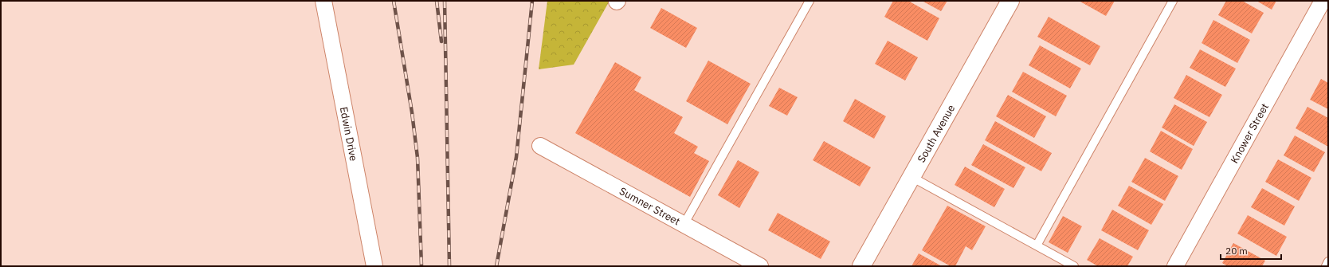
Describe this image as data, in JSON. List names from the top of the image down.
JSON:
{
  "streets": {
    "street": [
      "Edwin Drive",
      "South Avenue",
      "Knower Street",
      "Sumner Street"
    ]
  },
  "scale_bar": "20 m"
}
